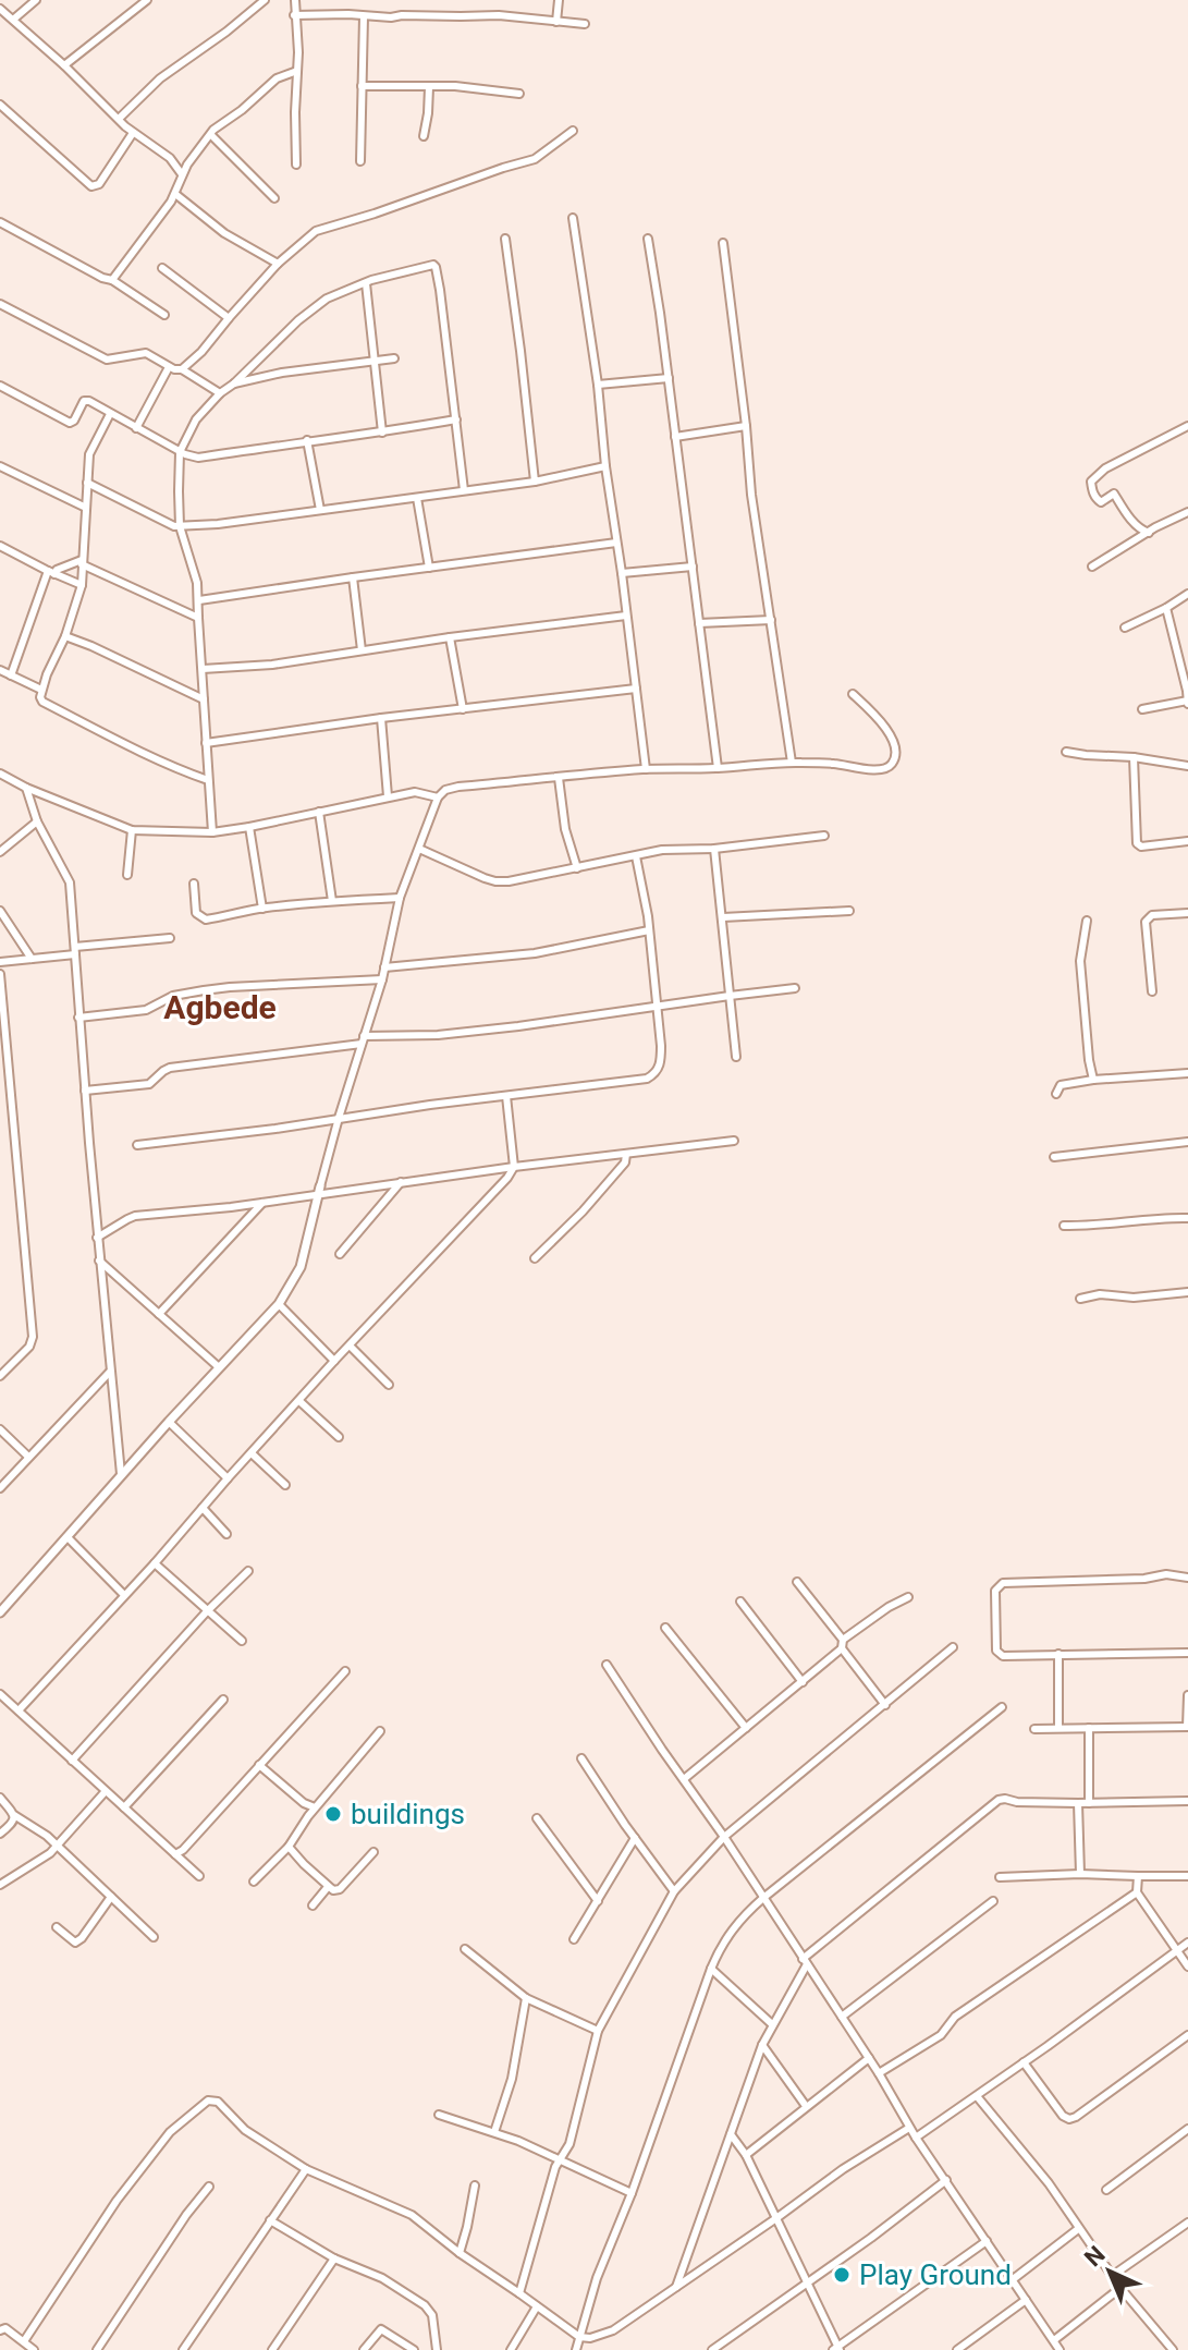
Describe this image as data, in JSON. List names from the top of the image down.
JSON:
{
  "districts": ["Agbede"],
  "places": ["buildings", "Play Ground"],
  "north": "top left"
}
